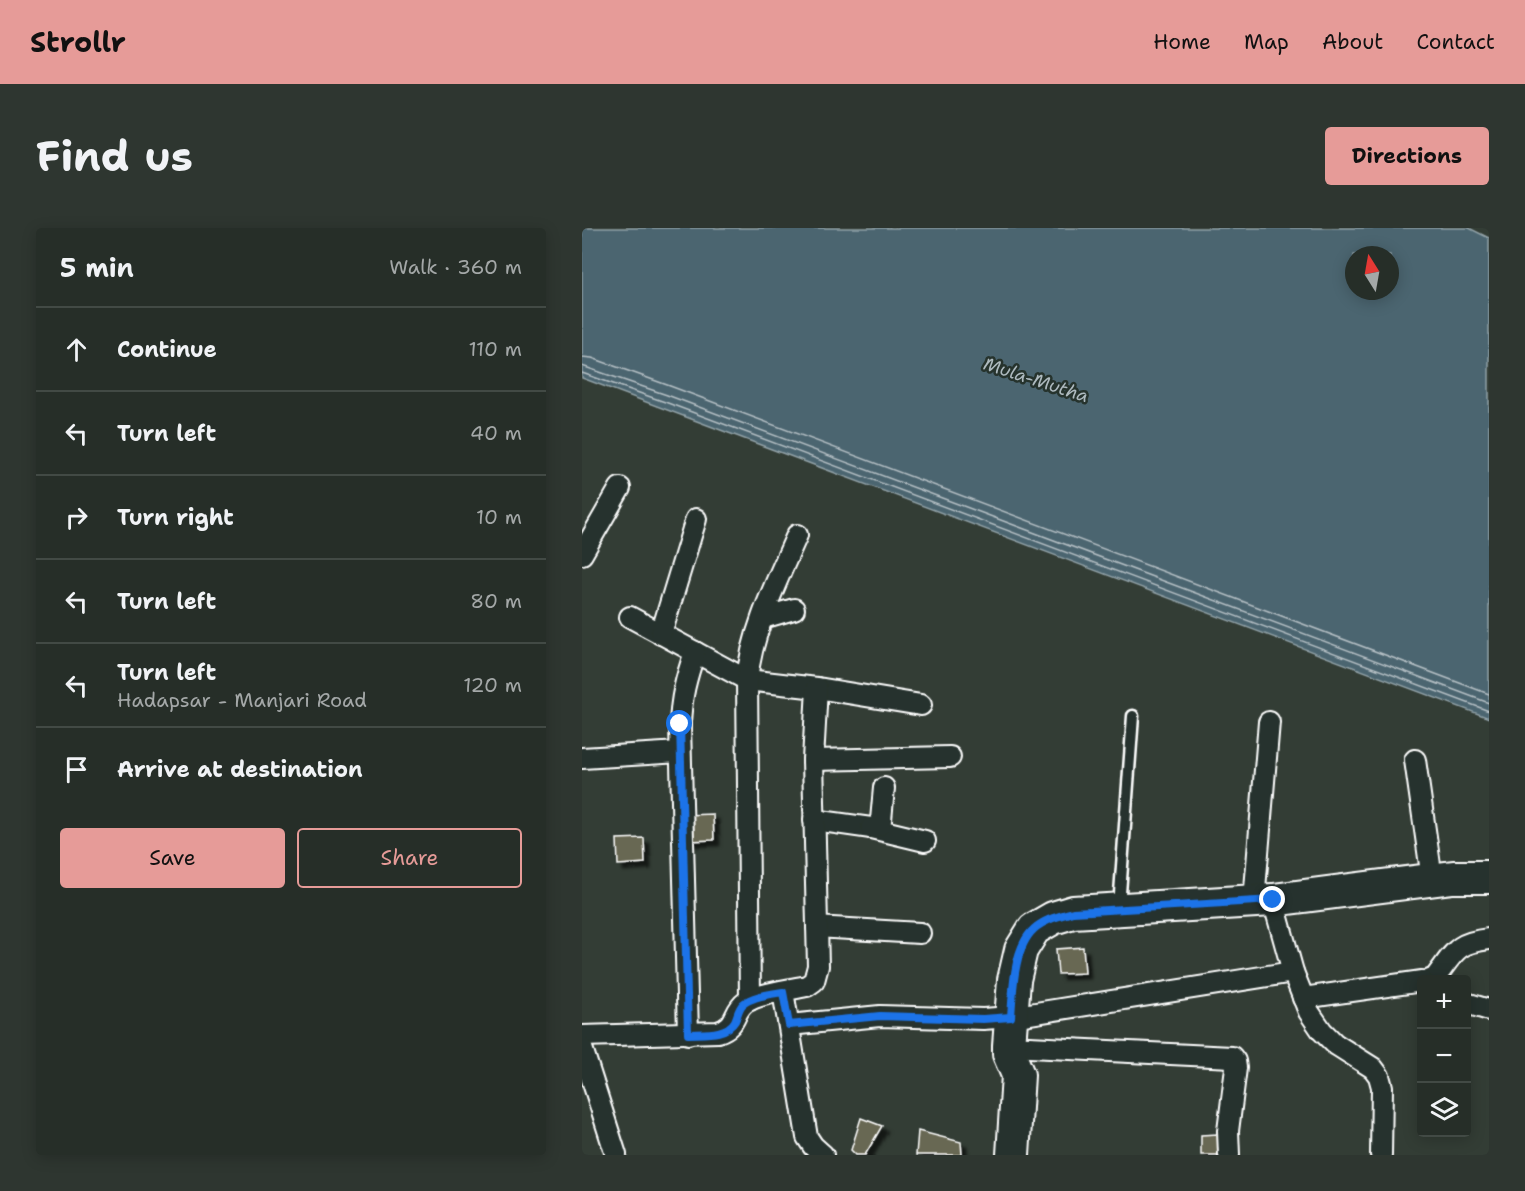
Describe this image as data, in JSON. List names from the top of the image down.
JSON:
{
  "water": ["Mula-Mutha"],
  "north": "top",
  "page": {
    "header": "Strollr",
    "nav": [
      "Home",
      "Map",
      "About",
      "Contact"
    ],
    "buttons": [
      "Directions",
      ["Save", "Share"]
    ],
    "title": "Find us",
    "heading": ["5 min", "Walk · 360 m"],
    "list": [
      ["Continue", "110 m"],
      ["Turn left", "40 m"],
      ["Turn right", "10 m"],
      ["Turn left", "80 m"],
      ["Turn left", "Hadapsar - Manjari Road", "120 m"],
      "Arrive at destination"
    ],
    "map_buttons": ["+", "−"]
  }
}
